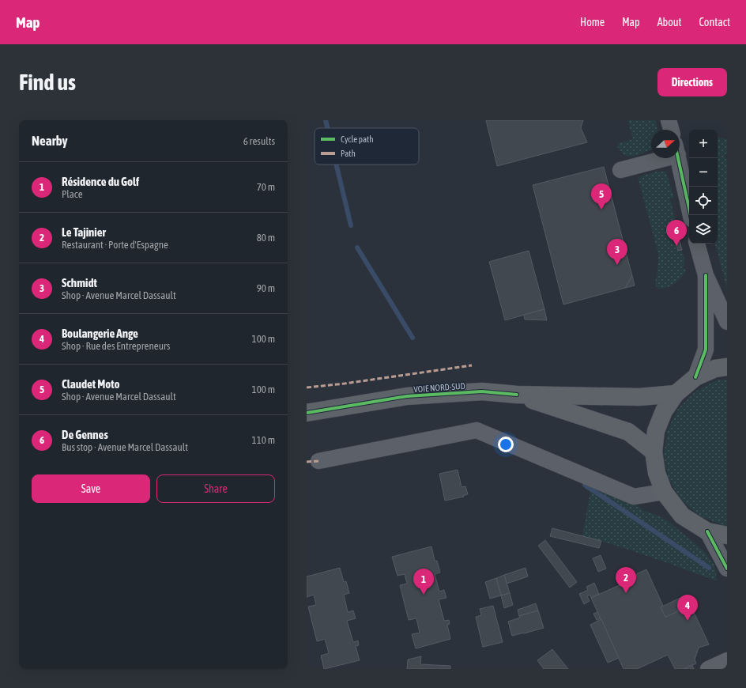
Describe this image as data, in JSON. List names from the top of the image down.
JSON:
{
  "streets": {
    "main road": ["VOIE NORD-SUD"]
  },
  "legend": ["Cycle path", "Path"],
  "north": "right",
  "page": {
    "header": "Map",
    "nav": [
      "Home",
      "Map",
      "About",
      "Contact"
    ],
    "buttons": [
      "Directions",
      ["Save", "Share"]
    ],
    "title": "Find us",
    "heading": ["Nearby", "6 results"],
    "map_buttons": ["+", "−"],
    "list": [
      {
        "mark": "1",
        "name": "Résidence du Golf",
        "note": "Place",
        "value": "70 m"
      },
      {
        "mark": "2",
        "name": "Le Tajinier",
        "note": "Restaurant · Porte d'Espagne",
        "value": "80 m"
      },
      {
        "mark": "3",
        "name": "Schmidt",
        "note": "Shop · Avenue Marcel Dassault",
        "value": "90 m"
      },
      {
        "mark": "4",
        "name": "Boulangerie Ange",
        "note": "Shop · Rue des Entrepreneurs",
        "value": "100 m"
      },
      {
        "mark": "5",
        "name": "Claudet Moto",
        "note": "Shop · Avenue Marcel Dassault",
        "value": "100 m"
      },
      {
        "mark": "6",
        "name": "De Gennes",
        "note": "Bus stop · Avenue Marcel Dassault",
        "value": "110 m"
      }
    ],
    "pins": [
      "5",
      "6",
      "3",
      "2",
      "1",
      "4"
    ]
  }
}
